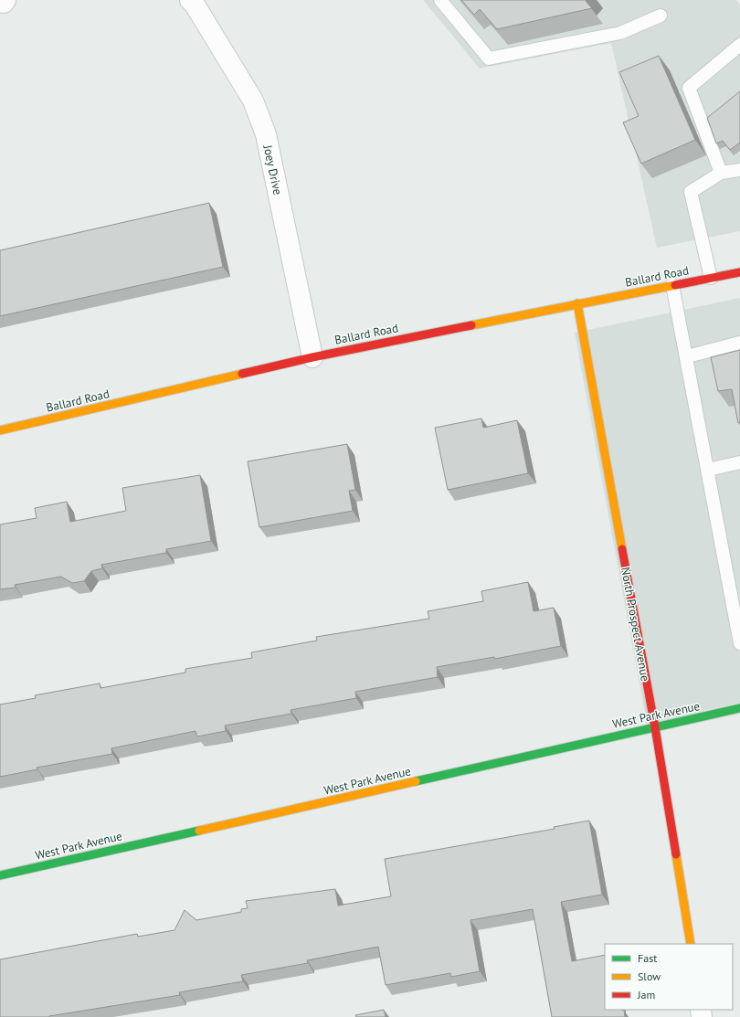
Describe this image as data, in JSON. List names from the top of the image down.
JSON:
{
  "streets": {
    "street": [
      "Joey Drive",
      "Ballard Road",
      "North Prospect Avenue",
      "West Park Avenue"
    ]
  },
  "crossings": [
    ["Joey Drive", "Ballard Road"],
    ["Ballard Road", "North Prospect Avenue"],
    ["North Prospect Avenue", "West Park Avenue"]
  ],
  "legend": ["Fast", "Slow", "Jam"]
}
